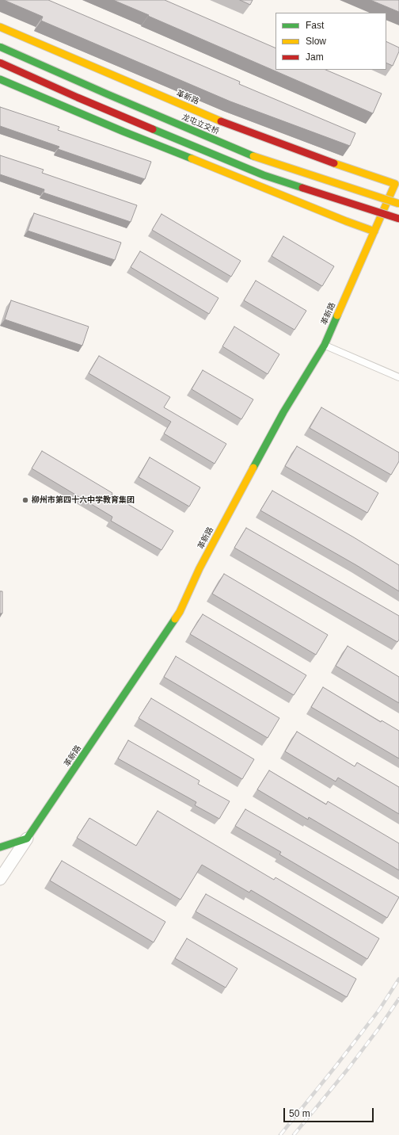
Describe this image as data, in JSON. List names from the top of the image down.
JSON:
{
  "streets": {
    "street": ["革新路", "龙屯立交桥"]
  },
  "places": ["柳州市第四十六中学教育集团"],
  "legend": ["Fast", "Slow", "Jam"],
  "scale_bar": "50 m"
}
